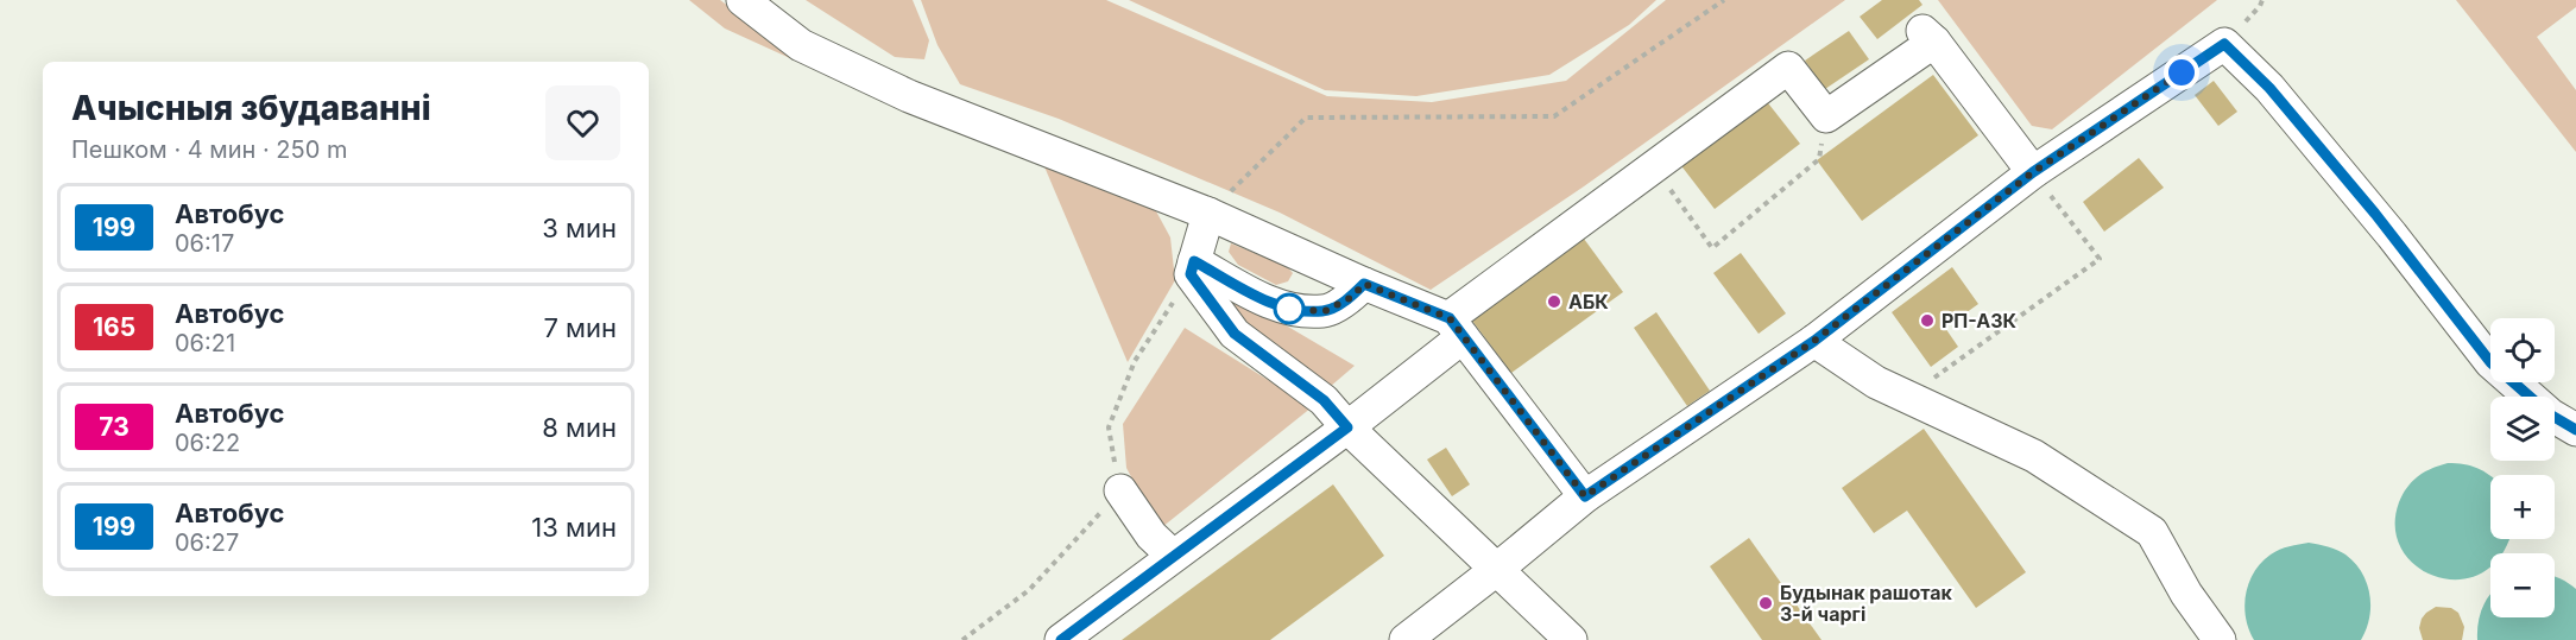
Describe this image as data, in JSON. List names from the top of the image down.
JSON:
{
  "places": ["АБК", "РП-АЗК", "Будынак рашотак 3-й чаргі"],
  "lines": ["bus line 199"],
  "page": {
    "heading": ["Ачысныя збудаванні", "Пешком · 4 мин · 250 m"],
    "list": [
      {
        "mark": "199",
        "name": "Автобус",
        "note": "06:17",
        "value": "3 мин"
      },
      {
        "mark": "165",
        "name": "Автобус",
        "note": "06:21",
        "value": "7 мин"
      },
      {
        "mark": "73",
        "name": "Автобус",
        "note": "06:22",
        "value": "8 мин"
      },
      {
        "mark": "199",
        "name": "Автобус",
        "note": "06:27",
        "value": "13 мин"
      }
    ],
    "map_buttons": ["+", "−"]
  }
}
